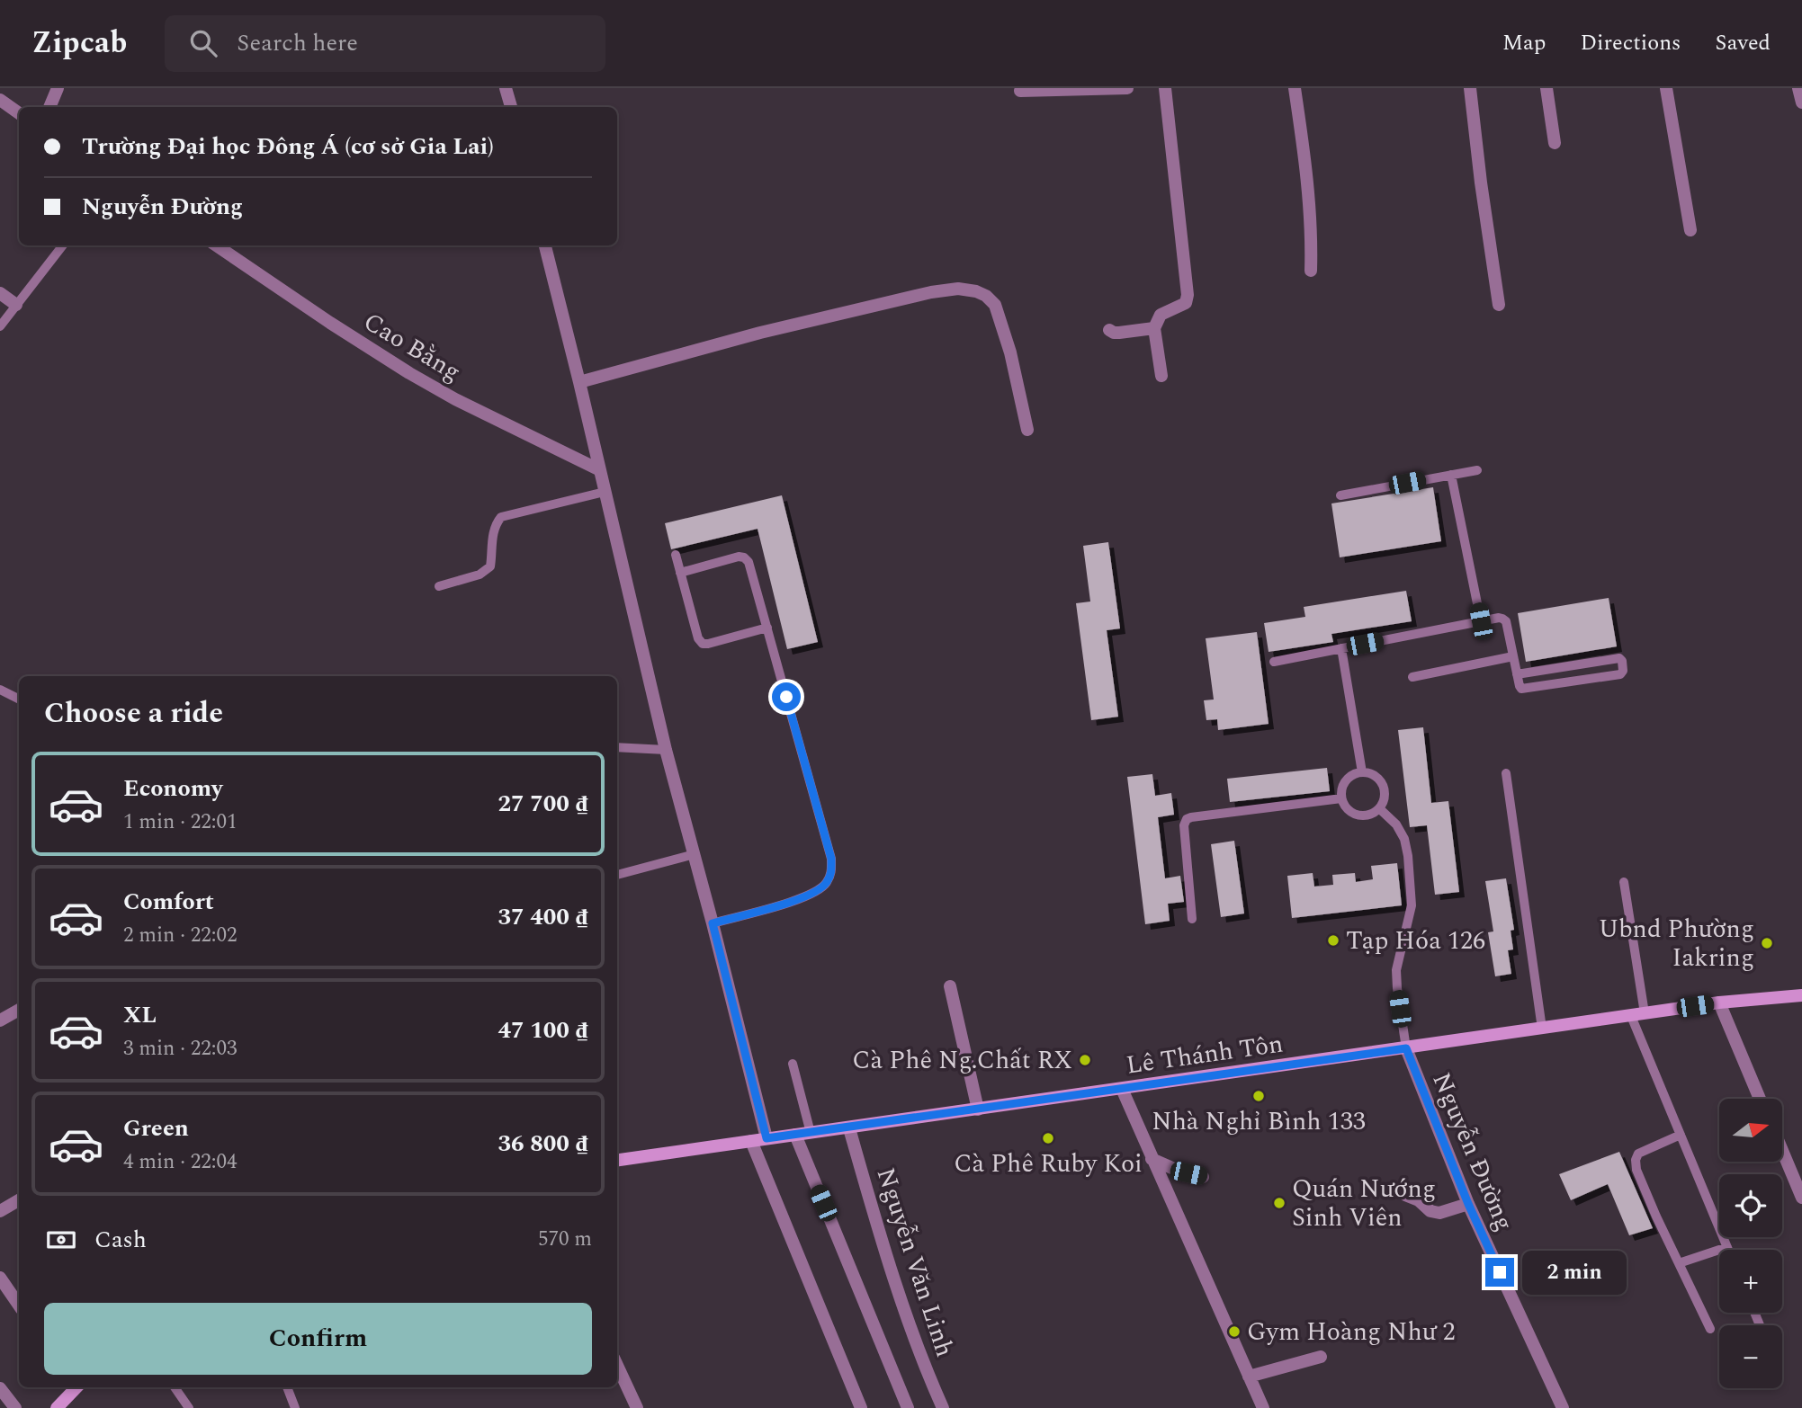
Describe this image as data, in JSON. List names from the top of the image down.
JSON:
{
  "streets": {
    "main road": ["Lê Thánh Tôn"],
    "street": ["Cao Bằng", "Nguyễn Đường", "Nguyễn Văn Linh"]
  },
  "crossings": [
    ["Lê Thánh Tôn", "Nguyễn Đường"],
    ["Lê Thánh Tôn", "Nguyễn Văn Linh"]
  ],
  "places": [
    "Tạp Hóa 126",
    "Ubnd Phường Iakring",
    "Cà Phê Ng.Chất RX",
    "Nhà Nghỉ Bình 133",
    "Cà Phê Ruby Koi",
    "Quán Nướng Sinh Viên",
    "Gym Hoàng Như 2"
  ],
  "north": "right",
  "page": {
    "header": "Zipcab",
    "search": "Search here",
    "nav": ["Map", "Directions", "Saved"],
    "banner": ["Trường Đại học Đông Á (cơ sở Gia Lai)", "Nguyễn Đường"],
    "heading": "Choose a ride",
    "list": [
      {
        "name": "Economy",
        "note": "1 min · 22:01",
        "value": "27 700 ₫"
      },
      {
        "name": "Comfort",
        "note": "2 min · 22:02",
        "value": "37 400 ₫"
      },
      {
        "name": "XL",
        "note": "3 min · 22:03",
        "value": "47 100 ₫"
      },
      {
        "name": "Green",
        "note": "4 min · 22:04",
        "value": "36 800 ₫"
      }
    ],
    "map_buttons": ["+", "−"],
    "pay": ["Cash", "570 m"],
    "bubble": "2 min",
    "buttons": "Confirm"
  }
}
